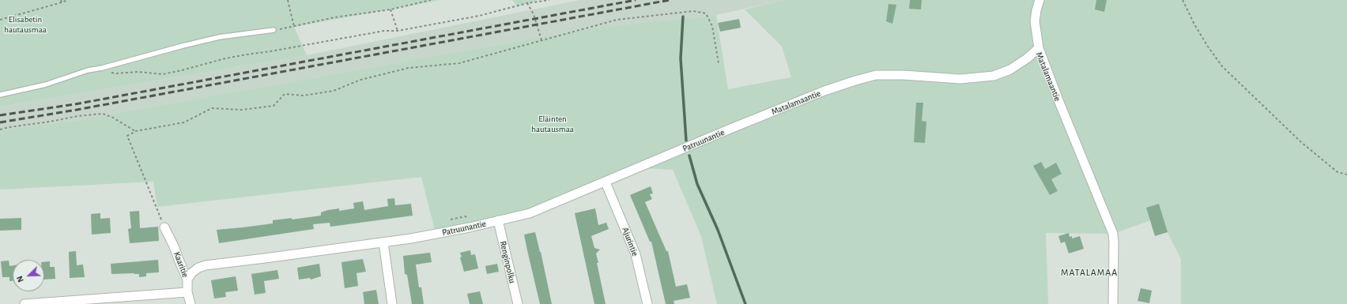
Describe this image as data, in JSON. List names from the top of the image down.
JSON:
{
  "streets": {
    "street": [
      "Matalamaantie",
      "Patruunantie",
      "Ajurintie",
      "Renginpolku",
      "Kaaritie"
    ]
  },
  "crossings": [
    ["Matalamaantie", "Patruunantie"],
    ["Patruunantie", "Ajurintie"],
    ["Patruunantie", "Renginpolku"],
    ["Patruunantie", "Kaaritie"]
  ],
  "districts": ["MATALAMAA"],
  "parks": ["Elisabetin hautausmaa", "Eläinten hautausmaa"],
  "north": "bottom left"
}
